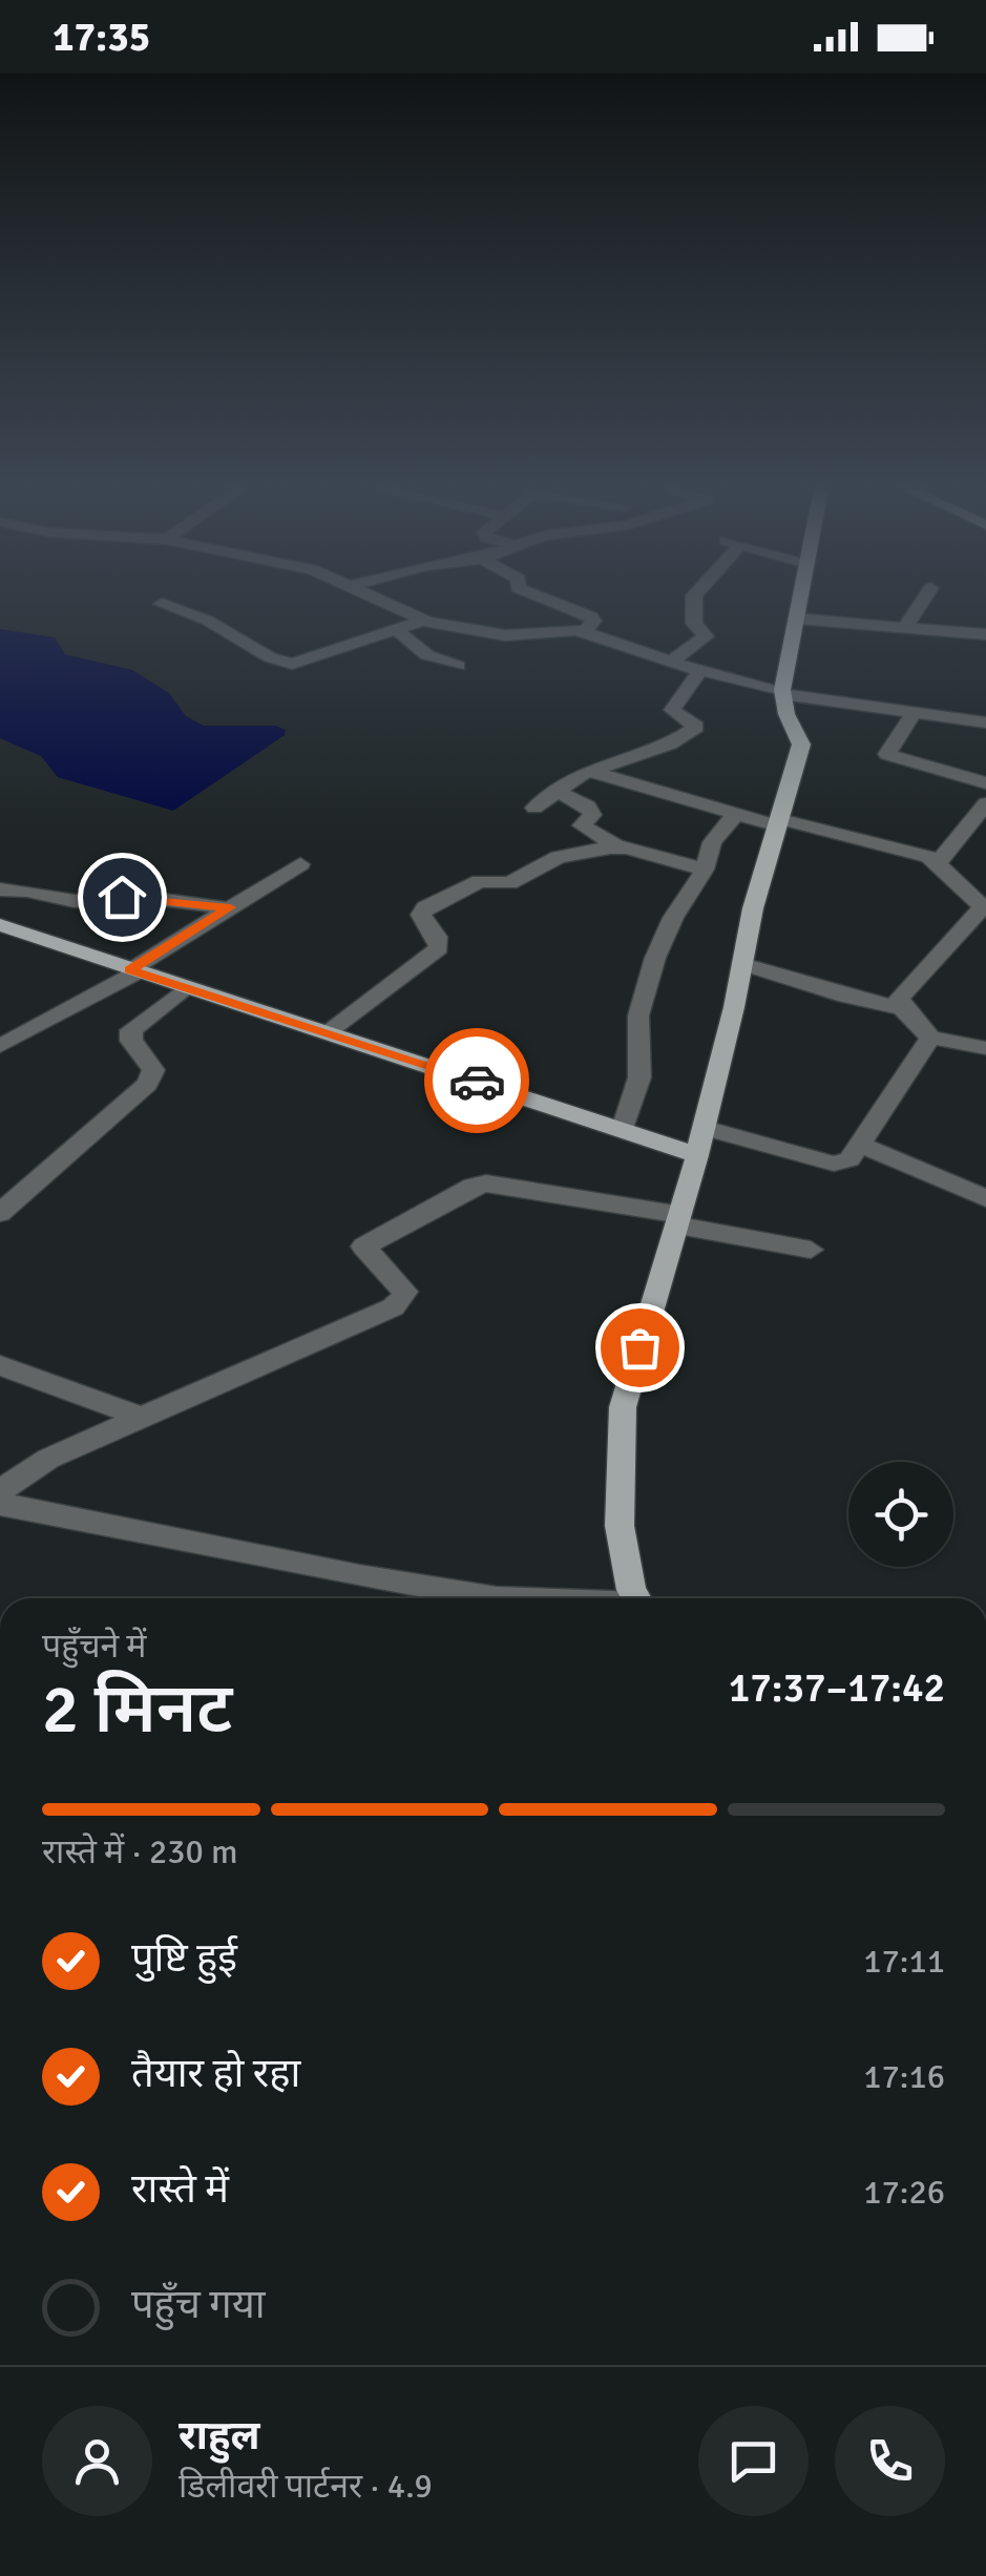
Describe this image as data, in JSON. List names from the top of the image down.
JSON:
{
  "page": {
    "status": "17:35",
    "heading": ["2 मिनट", "पहुँचने में", "17:37–17:42"],
    "panel": ["राहुल", "डिलीवरी पार्टनर · 4.9"],
    "bar": "रास्ते में · 230 m",
    "list": [
      ["पुष्टि हुई", "17:11"],
      ["तैयार हो रहा", "17:16"],
      ["रास्ते में", "17:26"],
      "पहुँच गया"
    ]
  }
}
